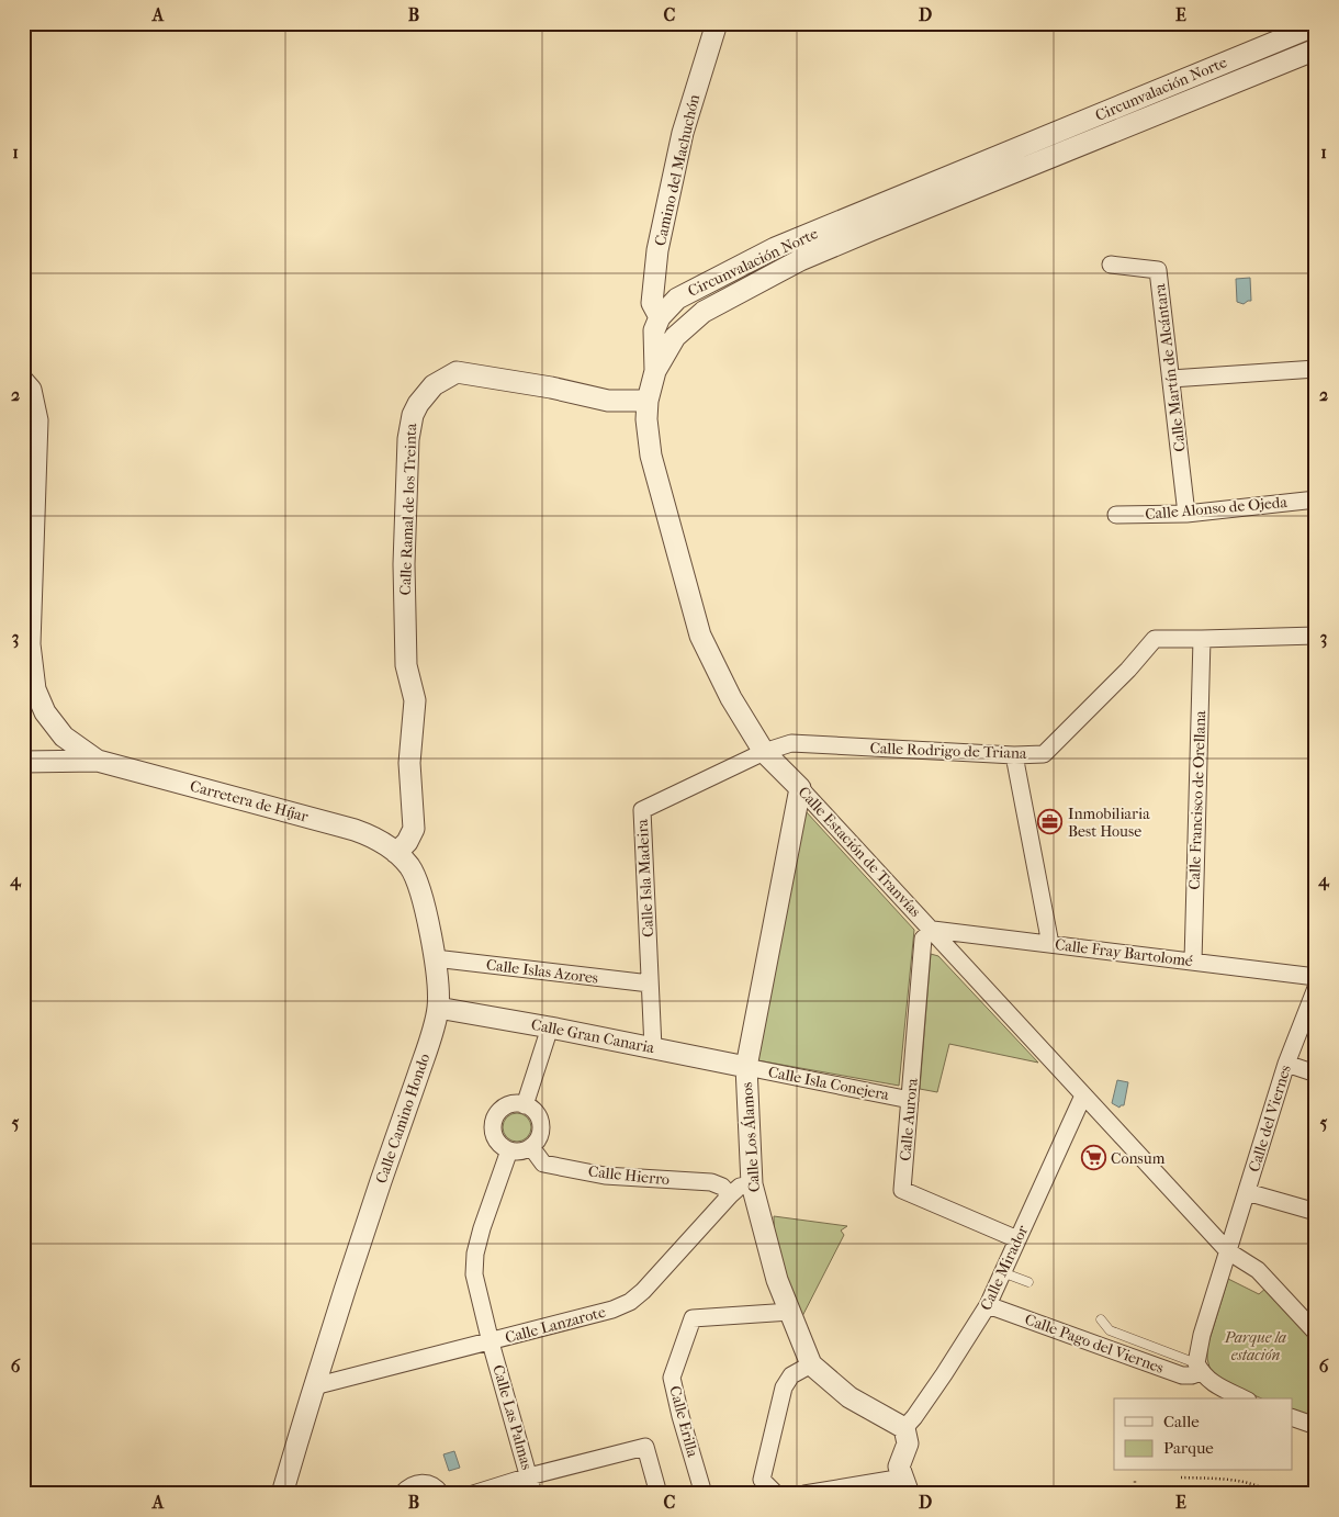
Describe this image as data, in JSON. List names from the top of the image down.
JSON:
{
  "streets": {
    "street": [
      "Circunvalación Norte",
      "Camino del Machuchón",
      "Calle Martín de Alcántara",
      "Calle Alonso de Ojeda",
      "Calle Ramal de los Treinta",
      "Calle Rodrigo de Triana",
      "Calle Francisco de Orellana",
      "Carretera de Híjar",
      "Calle Estación de Tranvías",
      "Calle Isla Madeira",
      "Calle Fray Bartolomé",
      "Calle Islas Azores",
      "Calle Gran Canaria",
      "Calle Isla Conejera",
      "Calle Camino Hondo",
      "Calle del Viernes",
      "Calle Aurora",
      "Calle Los Álamos",
      "Calle Hierro",
      "Calle Mirador",
      "Calle Lanzarote",
      "Calle Pago del Viernes",
      "Calle Las Palmas",
      "Calle Erilla"
    ]
  },
  "crossings": [
    ["Circunvalación Norte", "Camino del Machuchón"],
    ["Circunvalación Norte", "Calle Estación de Tranvías"],
    ["Calle Martín de Alcántara", "Calle Alonso de Ojeda"],
    ["Calle Ramal de los Treinta", "Carretera de Híjar"],
    ["Calle Ramal de los Treinta", "Calle Estación de Tranvías"],
    ["Calle Ramal de los Treinta", "Calle Camino Hondo"],
    ["Calle Rodrigo de Triana", "Calle Francisco de Orellana"],
    ["Calle Rodrigo de Triana", "Calle Estación de Tranvías"],
    ["Calle Rodrigo de Triana", "Calle Isla Madeira"],
    ["Calle Francisco de Orellana", "Calle Fray Bartolomé"],
    ["Carretera de Híjar", "Calle Camino Hondo"],
    ["Calle Estación de Tranvías", "Calle Isla Madeira"],
    ["Calle Estación de Tranvías", "Calle Fray Bartolomé"],
    ["Calle Estación de Tranvías", "Calle del Viernes"],
    ["Calle Estación de Tranvías", "Calle Aurora"],
    ["Calle Estación de Tranvías", "Calle Los Álamos"],
    ["Calle Estación de Tranvías", "Calle Mirador"],
    ["Calle Isla Madeira", "Calle Islas Azores"],
    ["Calle Isla Madeira", "Calle Gran Canaria"],
    ["Calle Fray Bartolomé", "Calle Aurora"],
    ["Calle Islas Azores", "Calle Camino Hondo"],
    ["Calle Gran Canaria", "Calle Isla Conejera"],
    ["Calle Gran Canaria", "Calle Camino Hondo"],
    ["Calle Gran Canaria", "Calle Los Álamos"],
    ["Calle Isla Conejera", "Calle Aurora"],
    ["Calle Isla Conejera", "Calle Los Álamos"],
    ["Calle Camino Hondo", "Calle Lanzarote"],
    ["Calle Aurora", "Calle Mirador"],
    ["Calle Los Álamos", "Calle Mirador"],
    ["Calle Los Álamos", "Calle Lanzarote"],
    ["Calle Los Álamos", "Calle Erilla"],
    ["Calle Hierro", "Calle Lanzarote"],
    ["Calle Hierro", "Calle Las Palmas"],
    ["Calle Mirador", "Calle Pago del Viernes"],
    ["Calle Lanzarote", "Calle Las Palmas"]
  ],
  "parks": ["Parque la estación"],
  "places": {
    "office": ["Inmobiliaria Best House"],
    "supermarket": ["Consum"]
  },
  "legend": ["Calle", "Parque"],
  "grid": {
    "columns": [
      "A",
      "B",
      "C",
      "D",
      "E"
    ],
    "rows": [
      "1",
      "2",
      "3",
      "4",
      "5",
      "6"
    ]
  }
}
